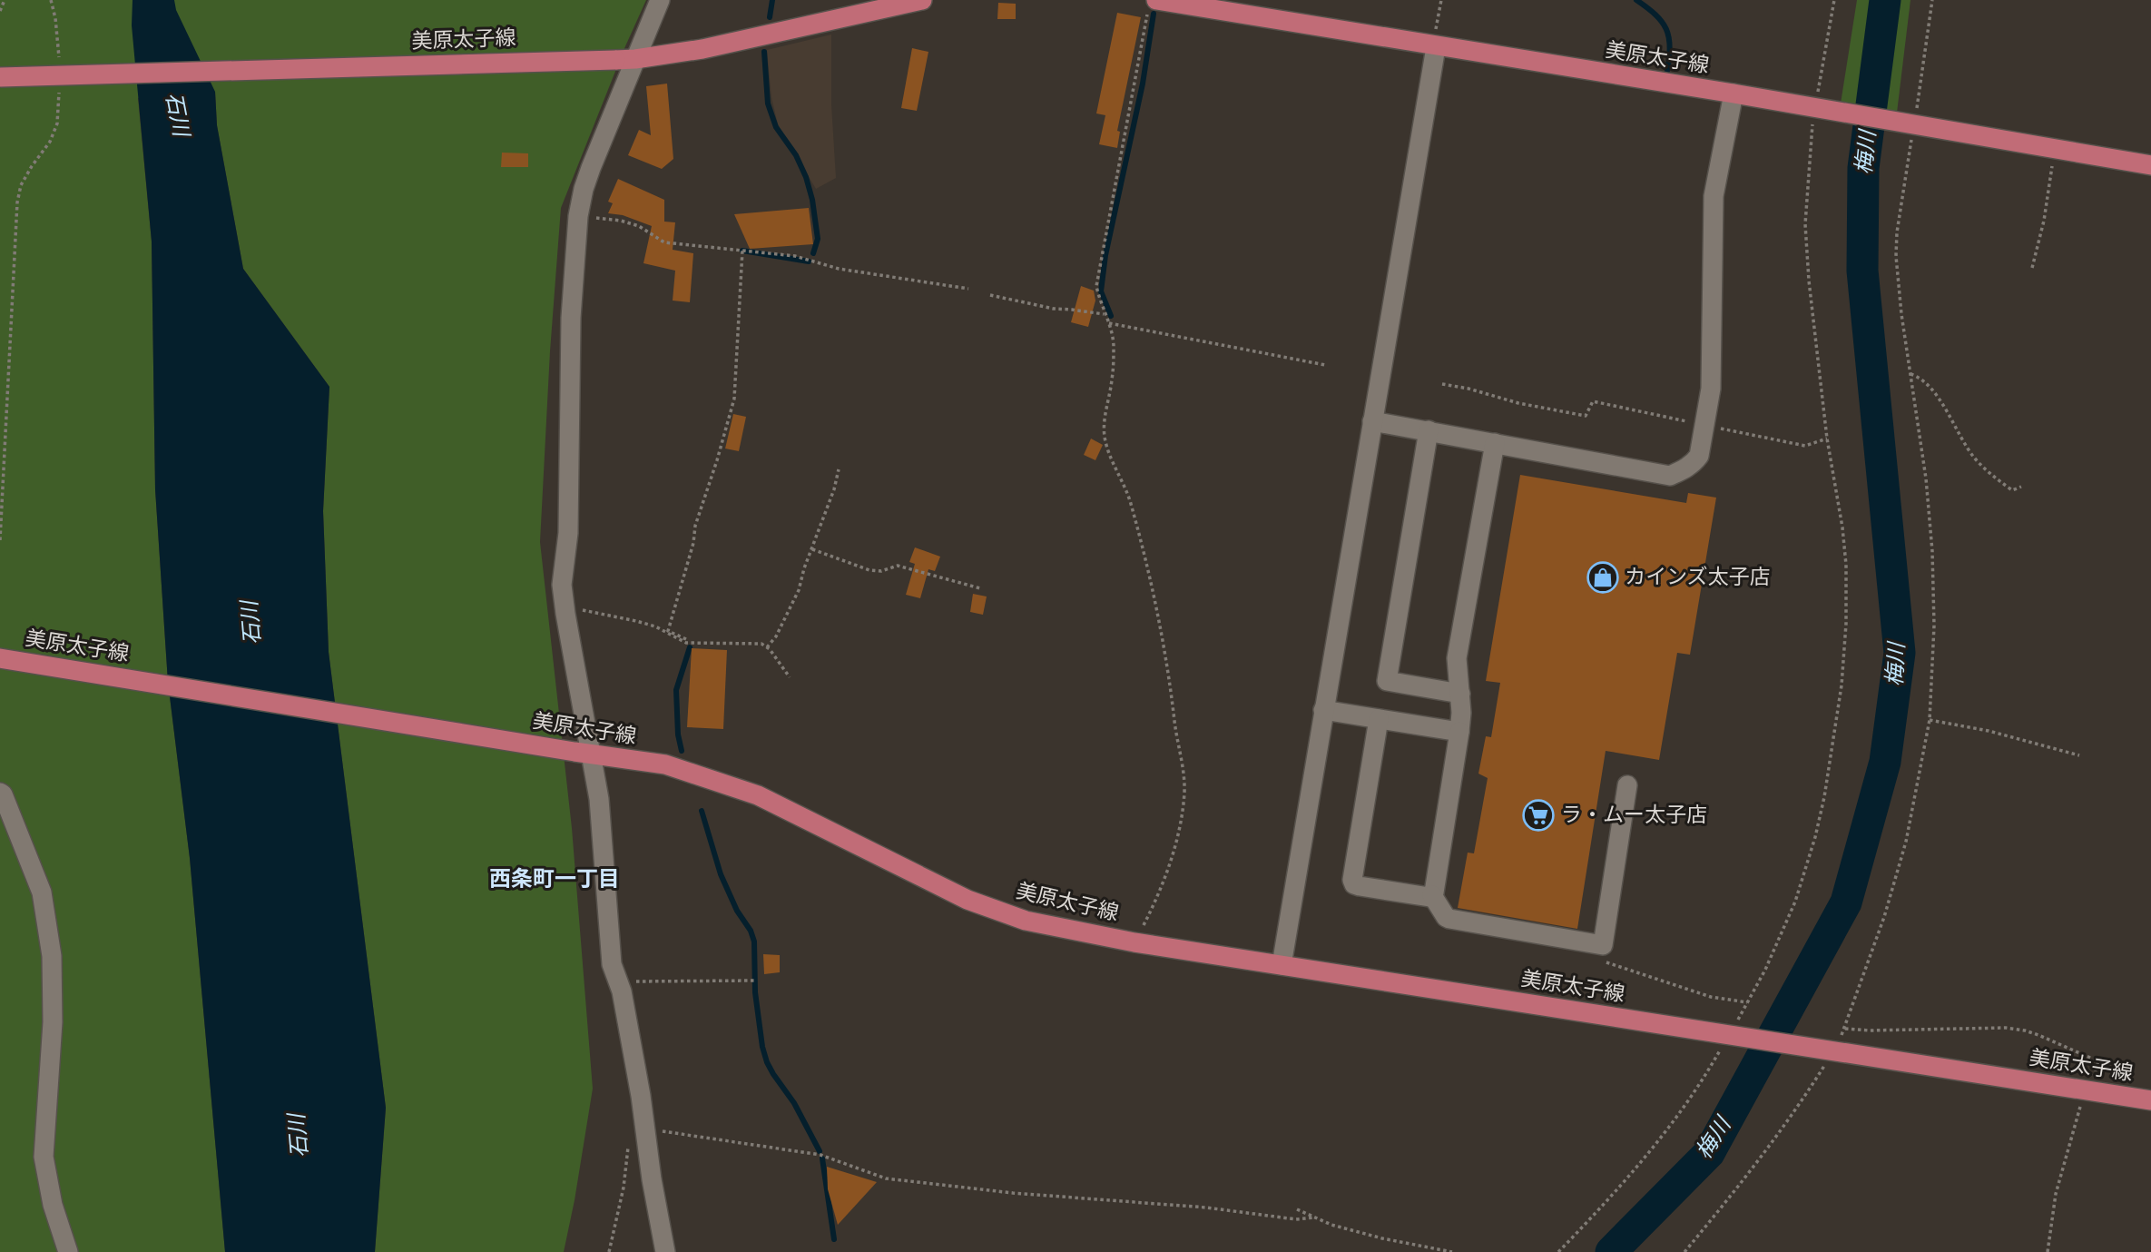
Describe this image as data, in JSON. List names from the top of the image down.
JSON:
{
  "streets": {
    "main road": ["美原太子線"]
  },
  "districts": ["西条町一丁目"],
  "water": ["石川", "梅川"],
  "places": {
    "shop": ["カインズ太子店"],
    "supermarket": ["ラ・ムー太子店"]
  }
}
